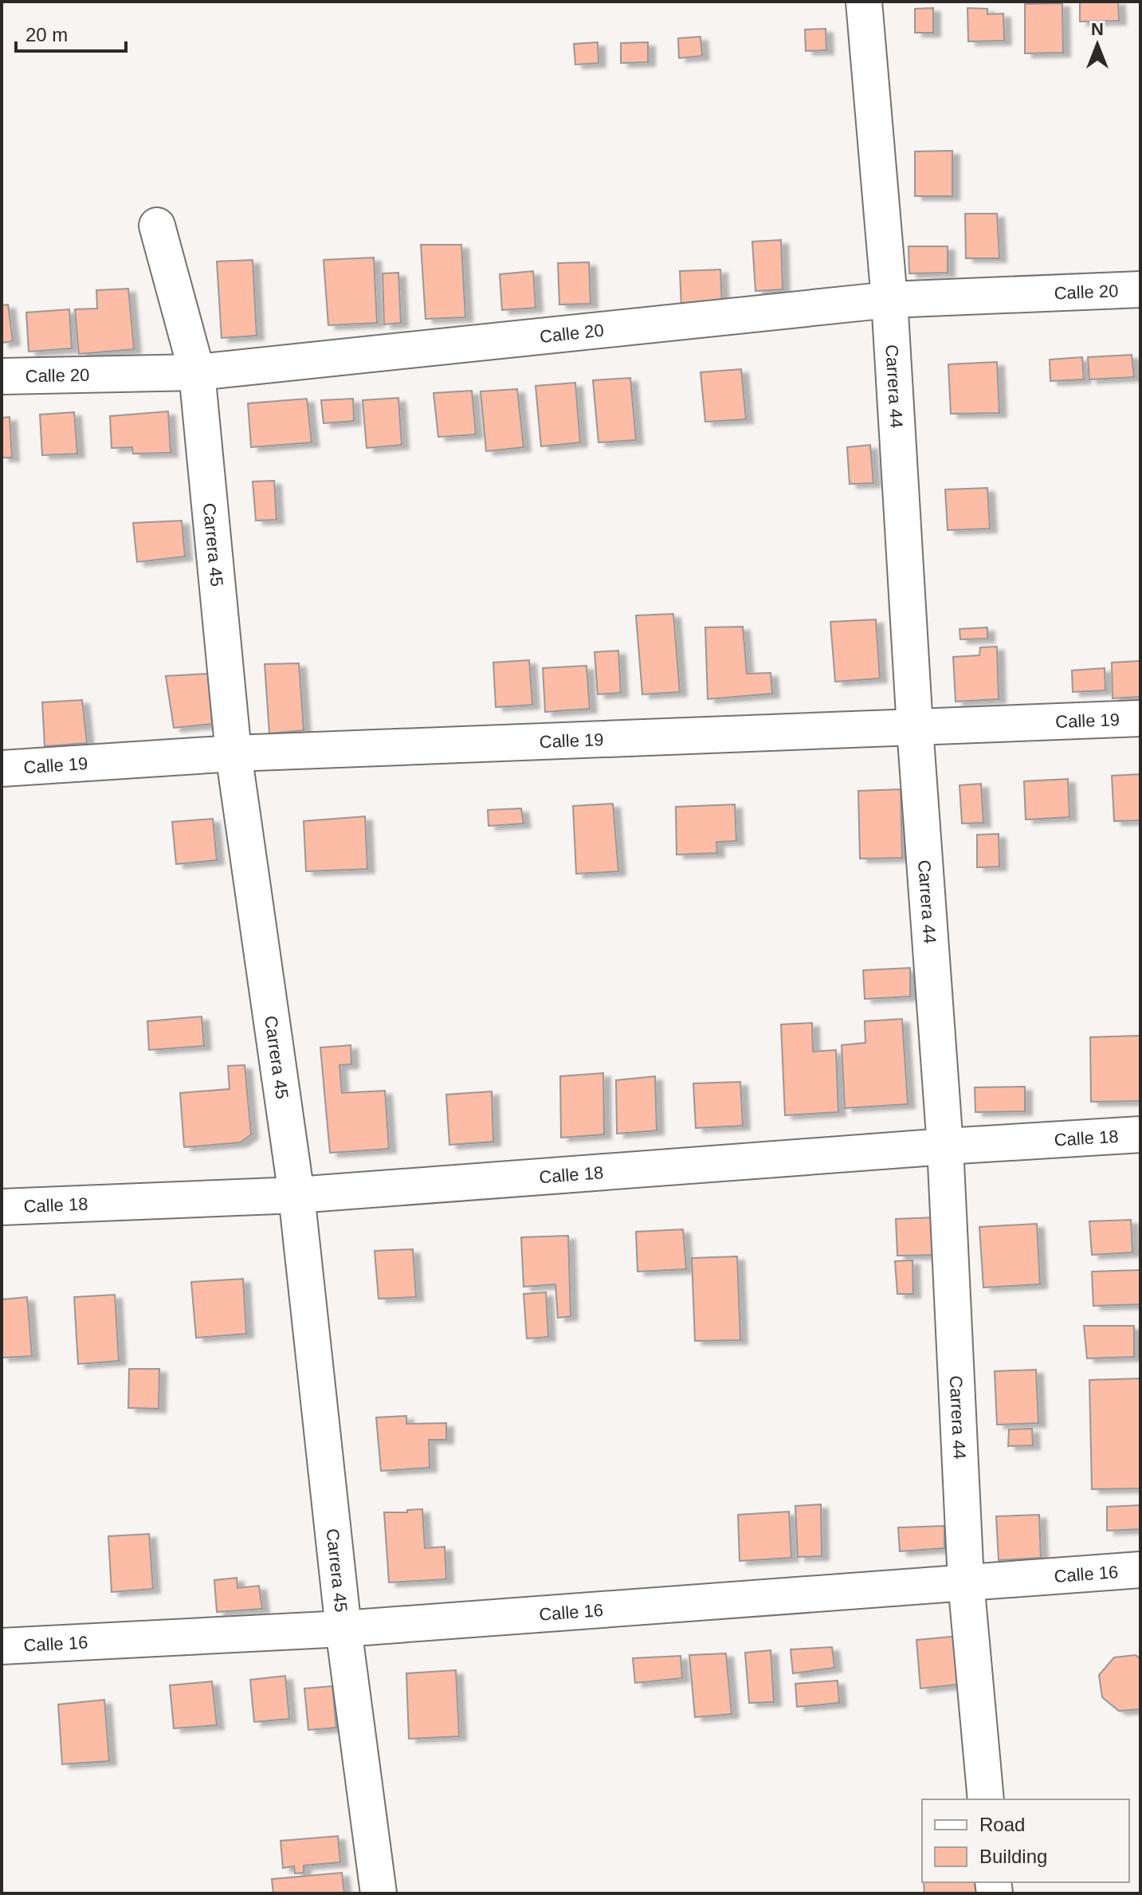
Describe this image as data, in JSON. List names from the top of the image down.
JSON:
{
  "streets": {
    "street": [
      "Calle 20",
      "Carrera 44",
      "Carrera 45",
      "Calle 19",
      "Calle 18",
      "Calle 16"
    ]
  },
  "crossings": [
    ["Calle 20", "Carrera 44"],
    ["Calle 20", "Carrera 45"],
    ["Carrera 44", "Calle 19"],
    ["Carrera 44", "Calle 18"],
    ["Carrera 44", "Calle 16"],
    ["Carrera 45", "Calle 19"],
    ["Carrera 45", "Calle 18"],
    ["Carrera 45", "Calle 16"]
  ],
  "legend": ["Road", "Building"],
  "scale_bar": "20 m",
  "north": "top"
}
